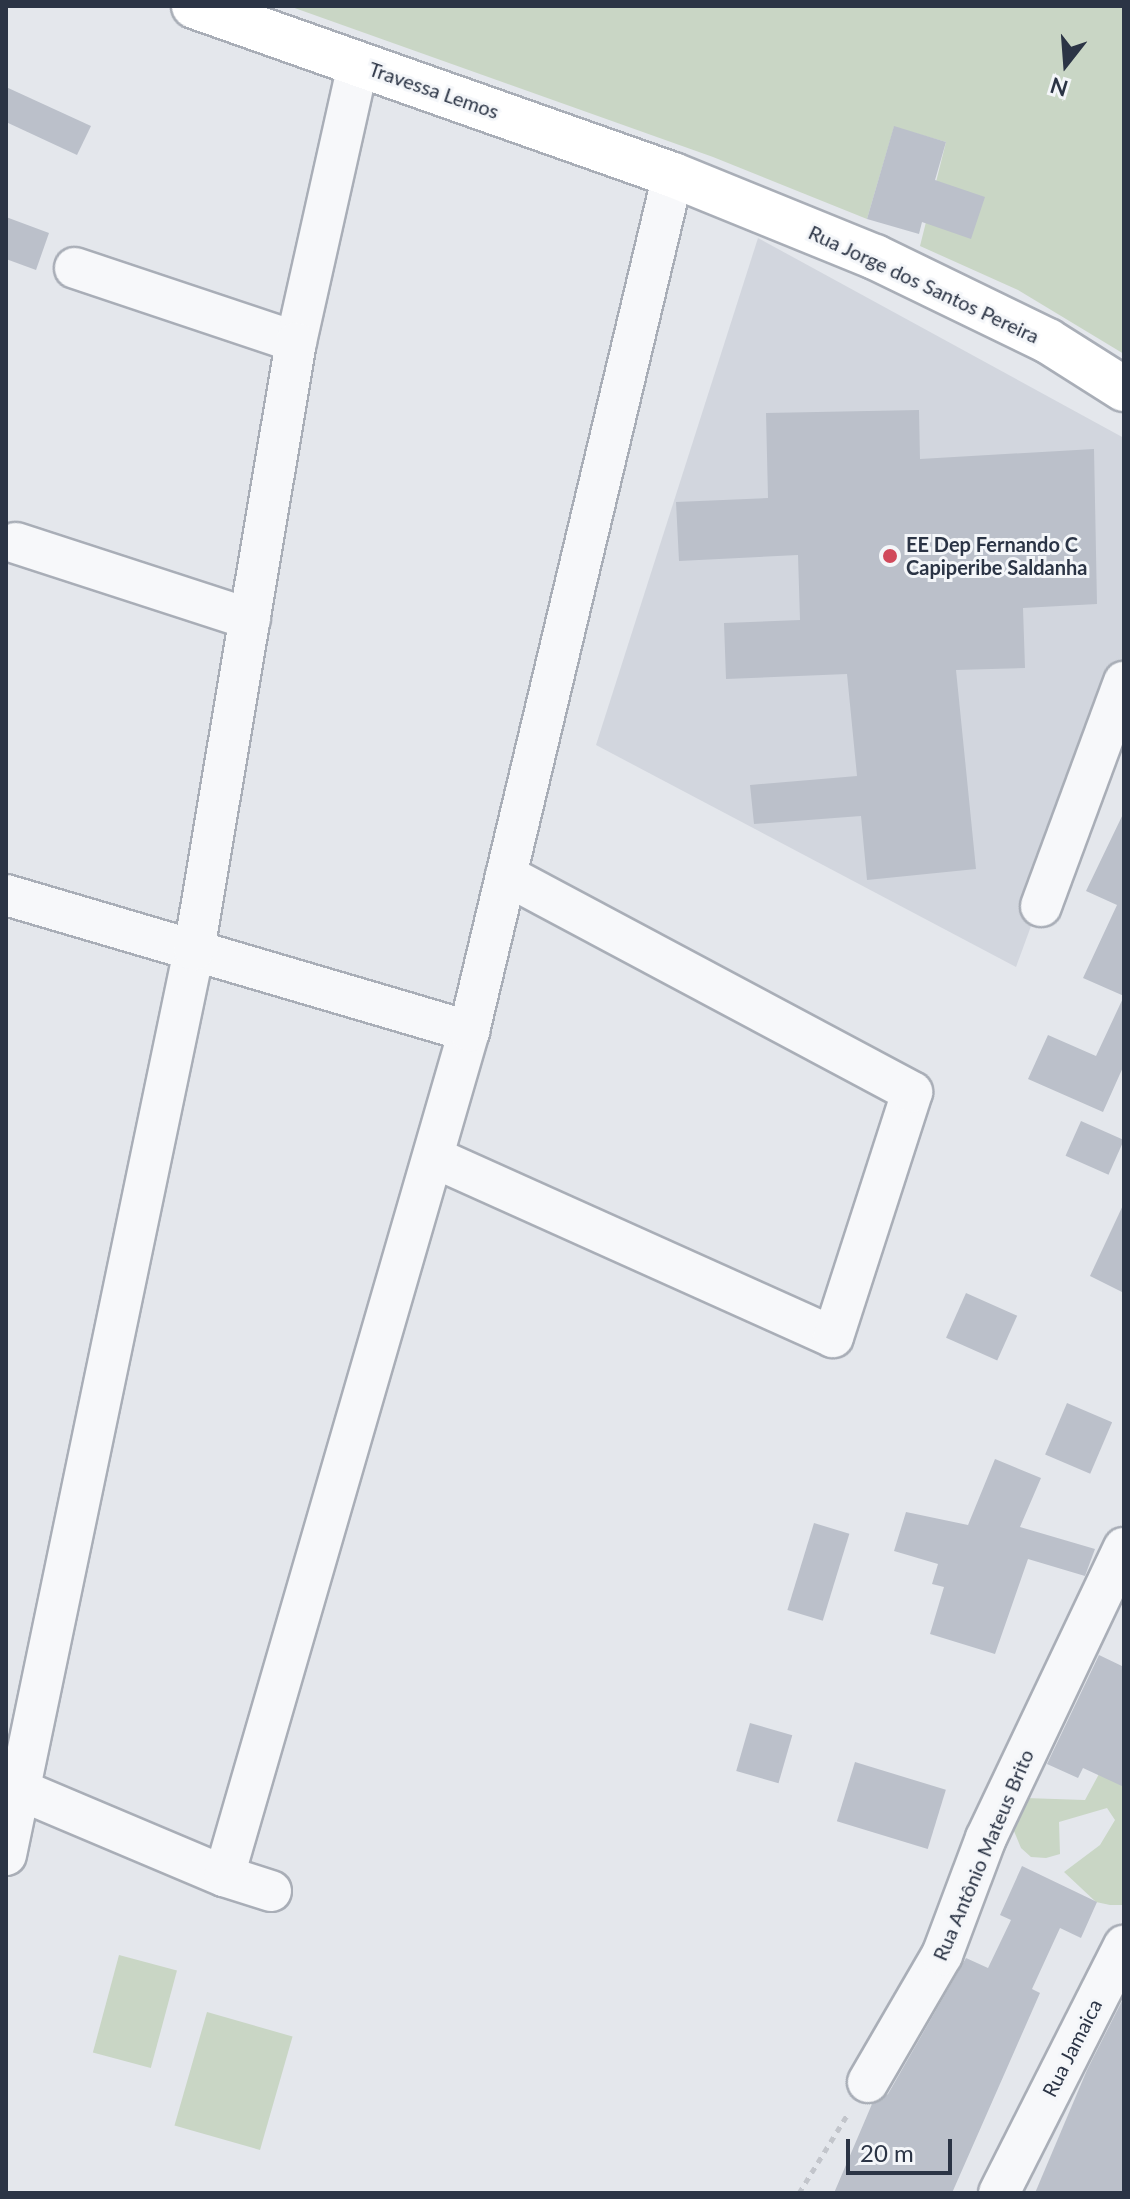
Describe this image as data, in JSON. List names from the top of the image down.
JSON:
{
  "streets": {
    "street": [
      "Travessa Lemos",
      "Rua Jorge dos Santos Pereira",
      "Rua Antônio Mateus Brito",
      "Rua Jamaica"
    ]
  },
  "crossings": [
    ["Travessa Lemos", "Rua Jorge dos Santos Pereira"]
  ],
  "places": ["EE Dep Fernando C Capiperibe Saldanha"],
  "scale_bar": "20 m",
  "north": "bottom"
}
